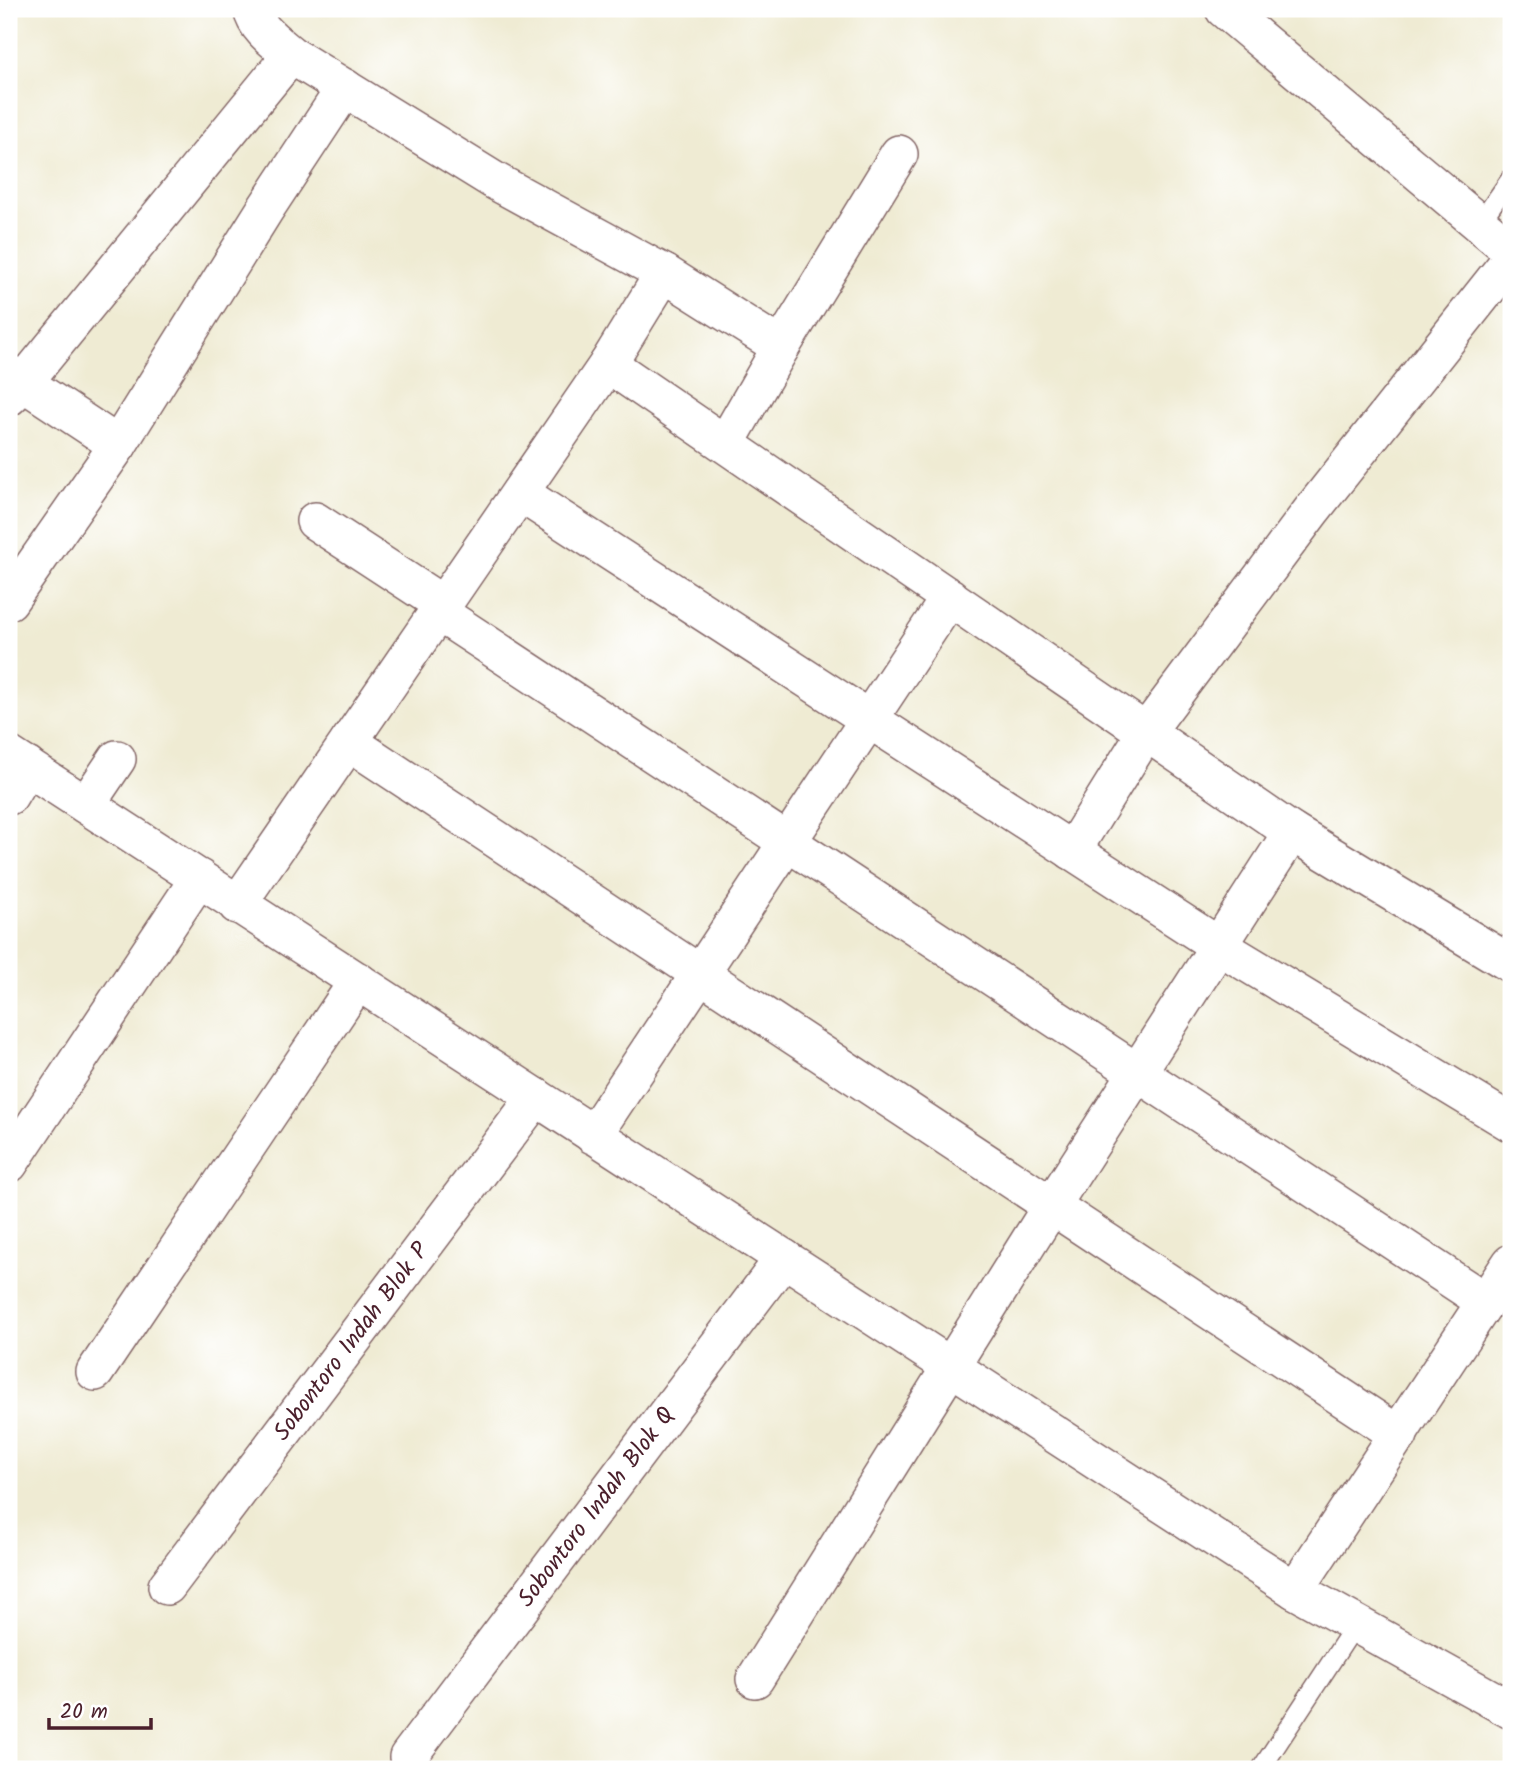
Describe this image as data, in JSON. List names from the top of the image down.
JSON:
{
  "streets": {
    "street": ["Sobontoro Indah Blok P", "Sobontoro Indah Blok Q"]
  },
  "scale_bar": "20 m"
}
